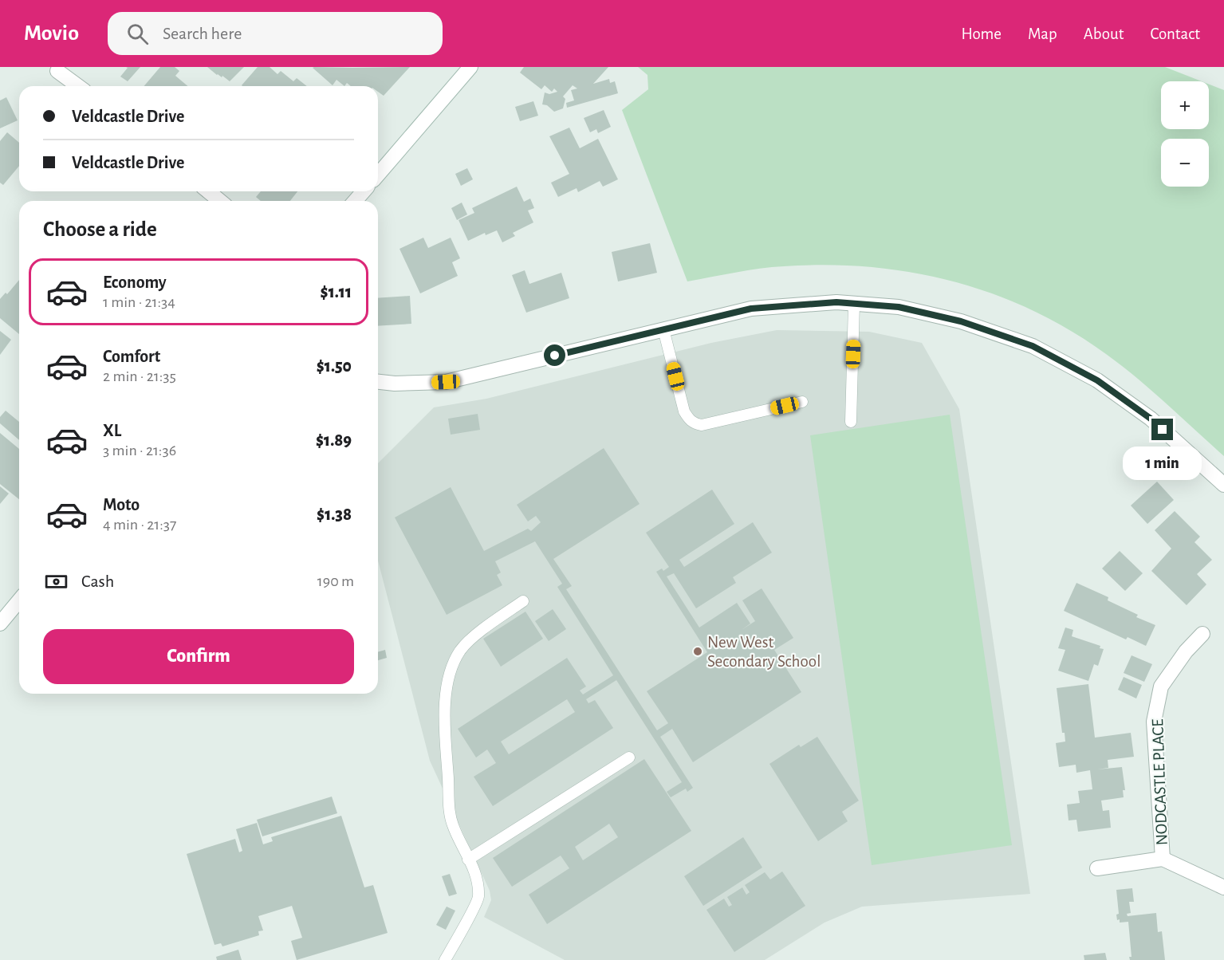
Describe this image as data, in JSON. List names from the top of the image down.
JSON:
{
  "streets": {
    "street": ["NODCASTLE PLACE"]
  },
  "places": ["New West Secondary School"],
  "page": {
    "header": "Movio",
    "search": "Search here",
    "nav": [
      "Home",
      "Map",
      "About",
      "Contact"
    ],
    "map_buttons": ["+", "−"],
    "banner": ["Veldcastle Drive", "Veldcastle Drive"],
    "heading": "Choose a ride",
    "list": [
      {
        "name": "Economy",
        "note": "1 min · 21:34",
        "value": "$1.11"
      },
      {
        "name": "Comfort",
        "note": "2 min · 21:35",
        "value": "$1.50"
      },
      {
        "name": "XL",
        "note": "3 min · 21:36",
        "value": "$1.89"
      },
      {
        "name": "Moto",
        "note": "4 min · 21:37",
        "value": "$1.38"
      }
    ],
    "bubble": "1 min",
    "pay": ["Cash", "190 m"],
    "buttons": "Confirm"
  }
}
